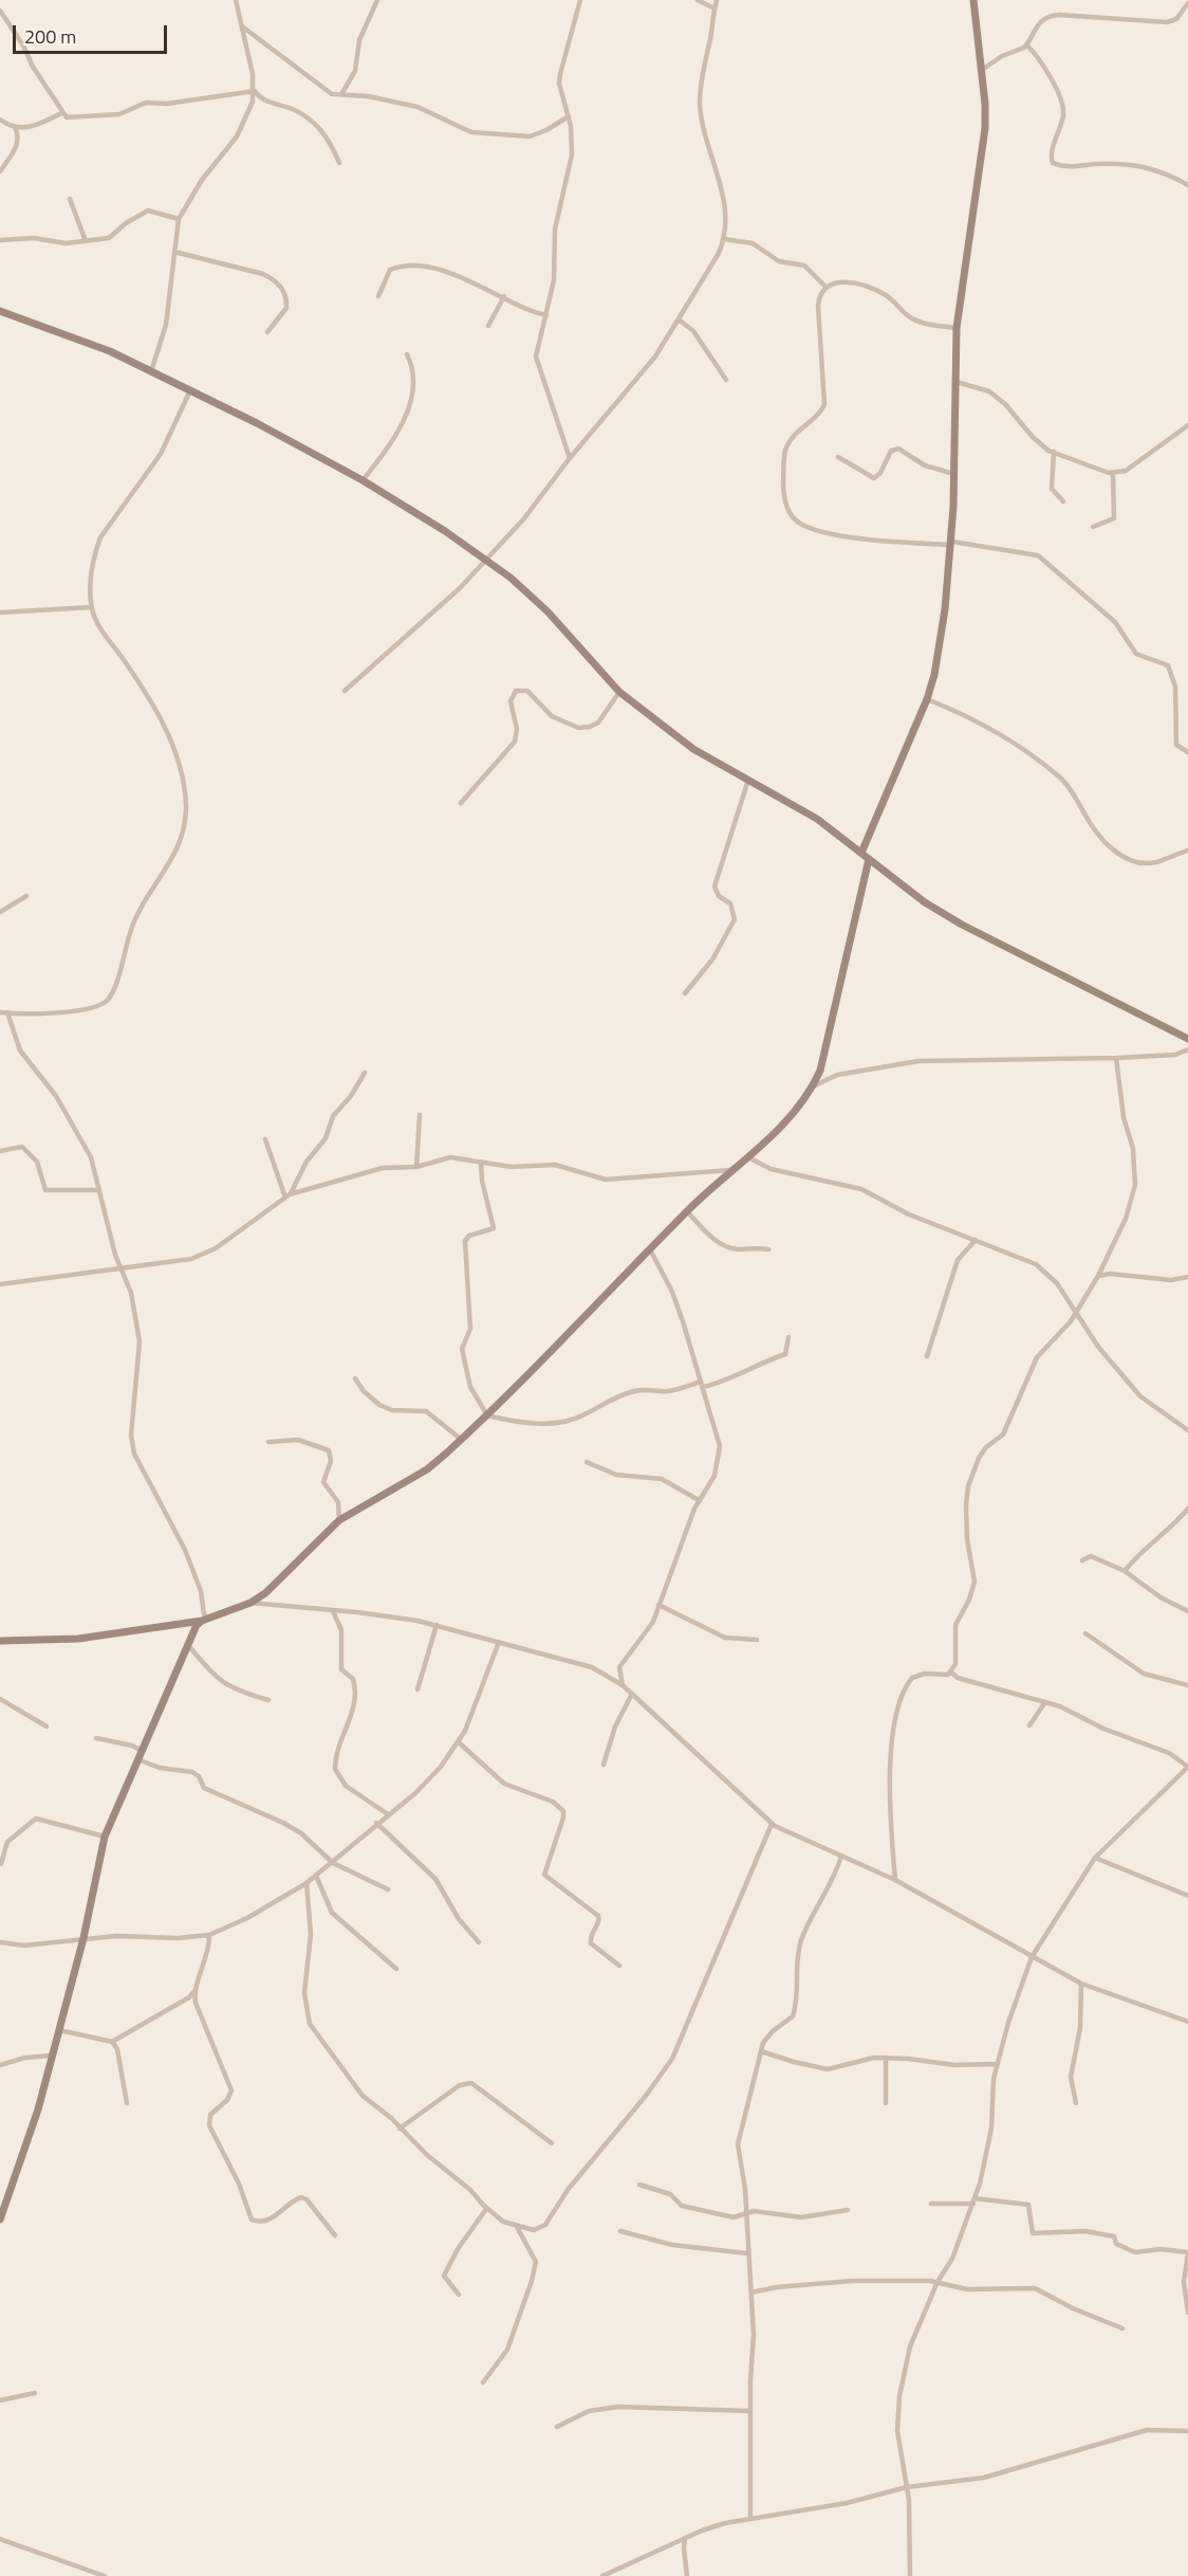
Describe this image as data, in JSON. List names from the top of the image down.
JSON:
{
  "scale_bar": "200 m"
}
